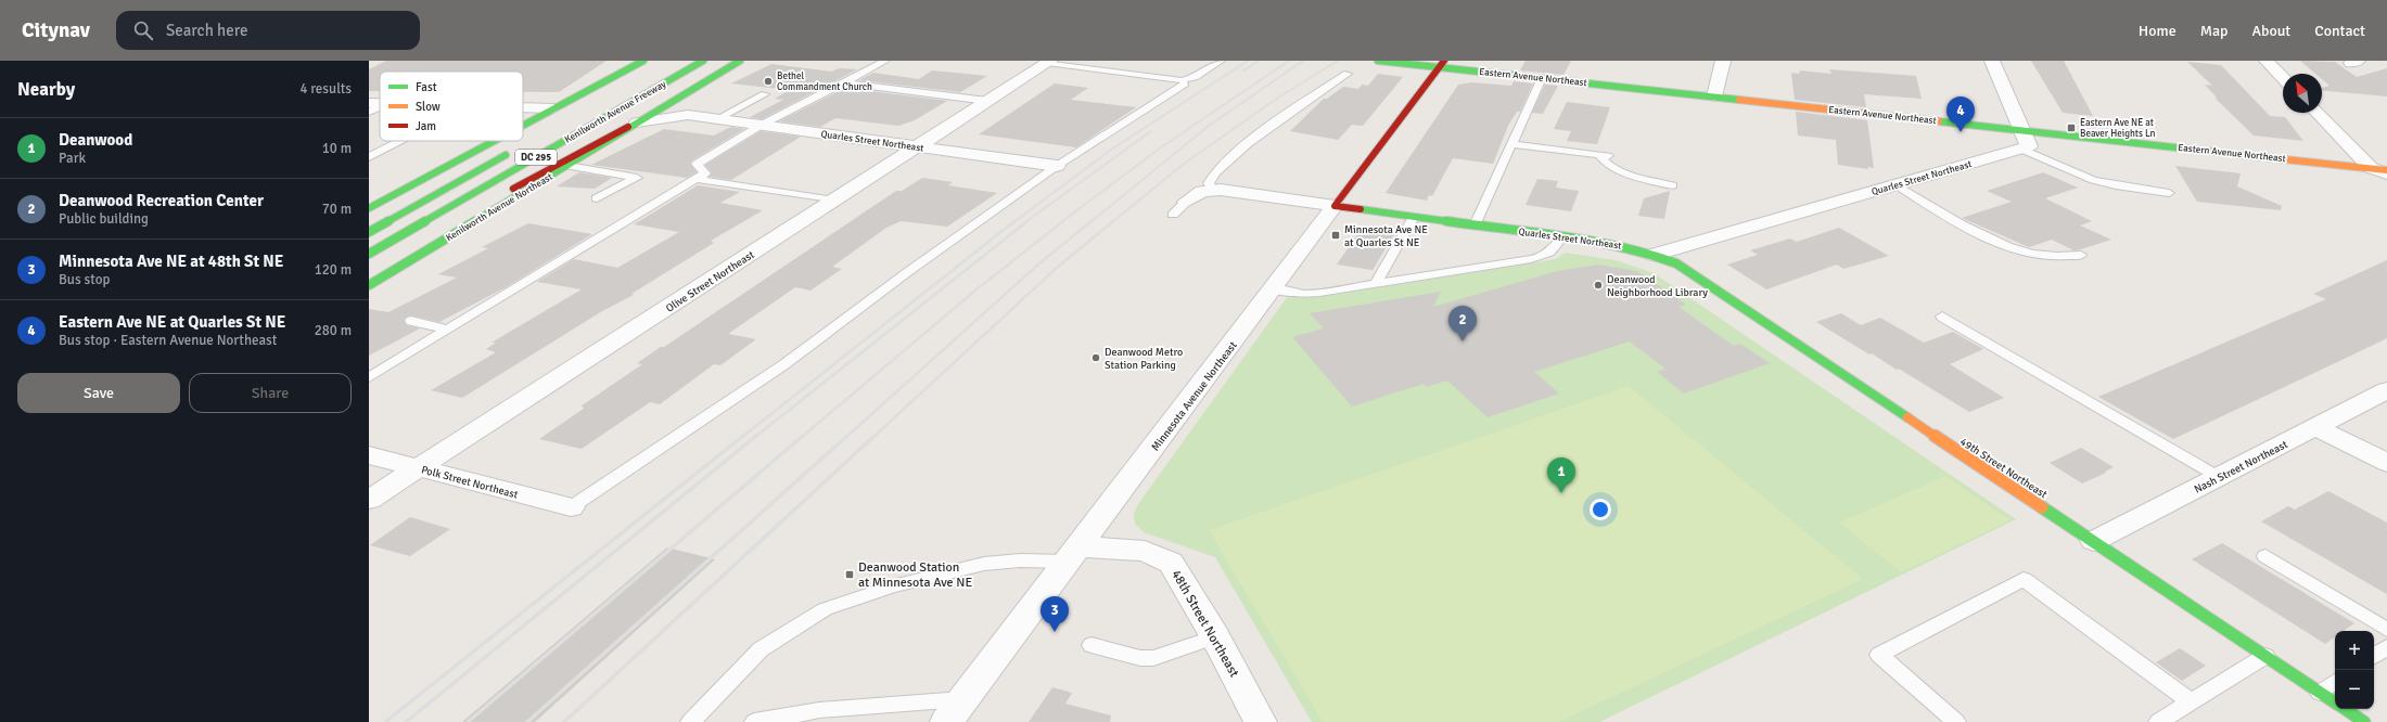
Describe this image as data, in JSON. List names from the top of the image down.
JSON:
{
  "streets": {
    "main road": [
      "Eastern Avenue Northeast",
      "Kenilworth Avenue Freeway",
      "Quarles Street Northeast",
      "DC 295",
      "Kenilworth Avenue Northeast",
      "Minnesota Avenue Northeast",
      "49th Street Northeast"
    ],
    "street": [
      "Olive Street Northeast",
      "Nash Street Northeast",
      "Polk Street Northeast",
      "48th Street Northeast"
    ]
  },
  "crossings": [
    ["Eastern Avenue Northeast", "Minnesota Avenue Northeast"],
    ["Quarles Street Northeast", "Kenilworth Avenue Northeast"],
    ["Quarles Street Northeast", "Olive Street Northeast"],
    ["Quarles Street Northeast", "Minnesota Avenue Northeast"],
    ["Quarles Street Northeast", "49th Street Northeast"],
    ["Olive Street Northeast", "Polk Street Northeast"],
    ["Minnesota Avenue Northeast", "48th Street Northeast"],
    ["Nash Street Northeast", "49th Street Northeast"]
  ],
  "places": {
    "other": ["Bethel Commandment Church", "Deanwood Neighborhood Library", "Deanwood Metro Station Parking"],
    "transit": ["Eastern Ave NE at Beaver Heights Ln", "Minnesota Ave NE at Quarles St NE", "Deanwood Station at Minnesota Ave NE"]
  },
  "legend": ["Fast", "Slow", "Jam"],
  "north": "top left",
  "page": {
    "header": "Citynav",
    "search": "Search here",
    "nav": [
      "Home",
      "Map",
      "About",
      "Contact"
    ],
    "heading": ["Nearby", "4 results"],
    "pins": [
      "4",
      "2",
      "1",
      "3"
    ],
    "list": [
      {
        "mark": "1",
        "name": "Deanwood",
        "note": "Park",
        "value": "10 m"
      },
      {
        "mark": "2",
        "name": "Deanwood Recreation Center",
        "note": "Public building",
        "value": "70 m"
      },
      {
        "mark": "3",
        "name": "Minnesota Ave NE at 48th St NE",
        "note": "Bus stop",
        "value": "120 m"
      },
      {
        "mark": "4",
        "name": "Eastern Ave NE at Quarles St NE",
        "note": "Bus stop · Eastern Avenue Northeast",
        "value": "280 m"
      }
    ],
    "buttons": ["Save", "Share"],
    "map_buttons": ["+", "−"]
  }
}
